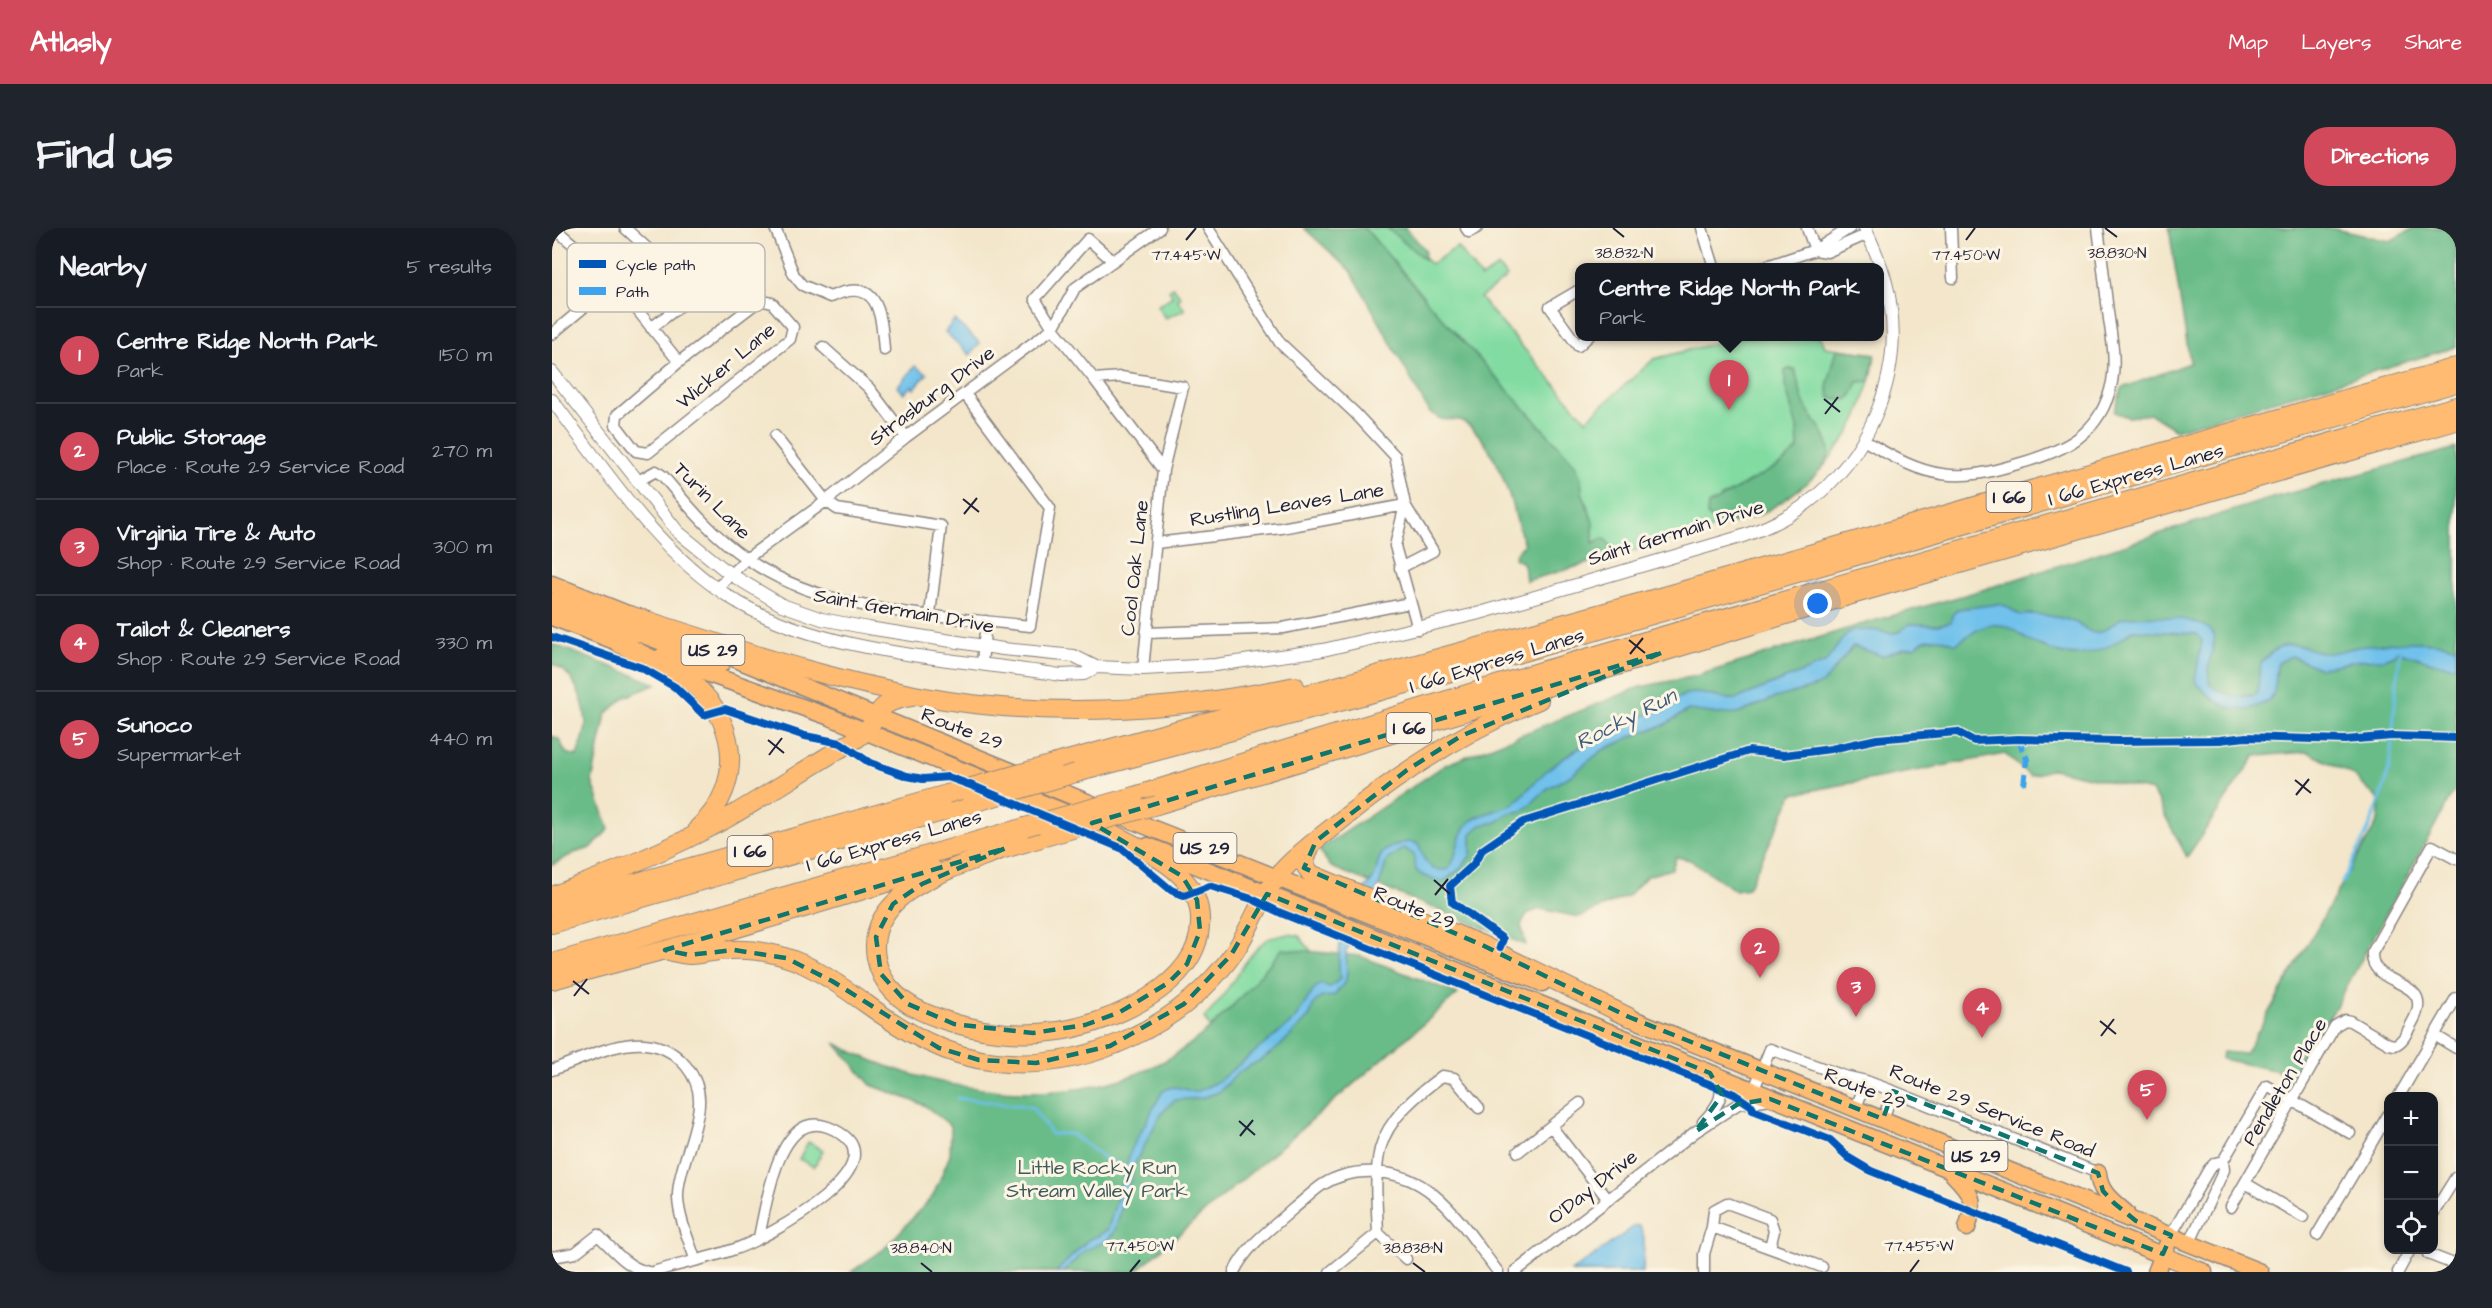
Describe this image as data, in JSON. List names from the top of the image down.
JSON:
{
  "streets": {
    "highway": ["I 66 Express Lanes", "I 66"],
    "main road": ["US 29", "Route 29"],
    "street": [
      "Wicker Lane",
      "Strasburg Drive",
      "Turin Lane",
      "Rustling Leaves Lane",
      "Saint Germain Drive",
      "Cool Oak Lane",
      "Pendleton Place",
      "Route 29 Service Road",
      "O'Day Drive"
    ]
  },
  "crossings": [
    ["Strasburg Drive", "Turin Lane"],
    ["Strasburg Drive", "Saint Germain Drive"],
    ["Turin Lane", "Saint Germain Drive"],
    ["Rustling Leaves Lane", "Cool Oak Lane"],
    ["Saint Germain Drive", "Cool Oak Lane"],
    ["Route 29", "Route 29 Service Road"],
    ["Route 29", "O'Day Drive"]
  ],
  "water": ["Rocky Run"],
  "parks": ["Little Rocky Run Stream Valley Park"],
  "legend": ["Cycle path", "Path"],
  "page": {
    "header": "Atlasly",
    "nav": ["Map", "Layers", "Share"],
    "title": "Find us",
    "buttons": "Directions",
    "heading": ["Nearby", "5 results"],
    "popup": ["Centre Ridge North Park", "Park"],
    "list": [
      {
        "mark": "1",
        "name": "Centre Ridge North Park",
        "note": "Park",
        "value": "150 m"
      },
      {
        "mark": "2",
        "name": "Public Storage",
        "note": "Place · Route 29 Service Road",
        "value": "270 m"
      },
      {
        "mark": "3",
        "name": "Virginia Tire & Auto",
        "note": "Shop · Route 29 Service Road",
        "value": "300 m"
      },
      {
        "mark": "4",
        "name": "Tailot & Cleaners",
        "note": "Shop · Route 29 Service Road",
        "value": "330 m"
      },
      {
        "mark": "5",
        "name": "Sunoco",
        "note": "Supermarket",
        "value": "440 m"
      }
    ],
    "pins": [
      "1",
      "2",
      "3",
      "4",
      "5"
    ],
    "map_buttons": ["+", "−"]
  },
  "coordinates": [
    "38.832°N",
    "38.830°N",
    "77.445°W",
    "77.450°W",
    "77.455°W",
    "38.840°N",
    "38.838°N"
  ]
}
